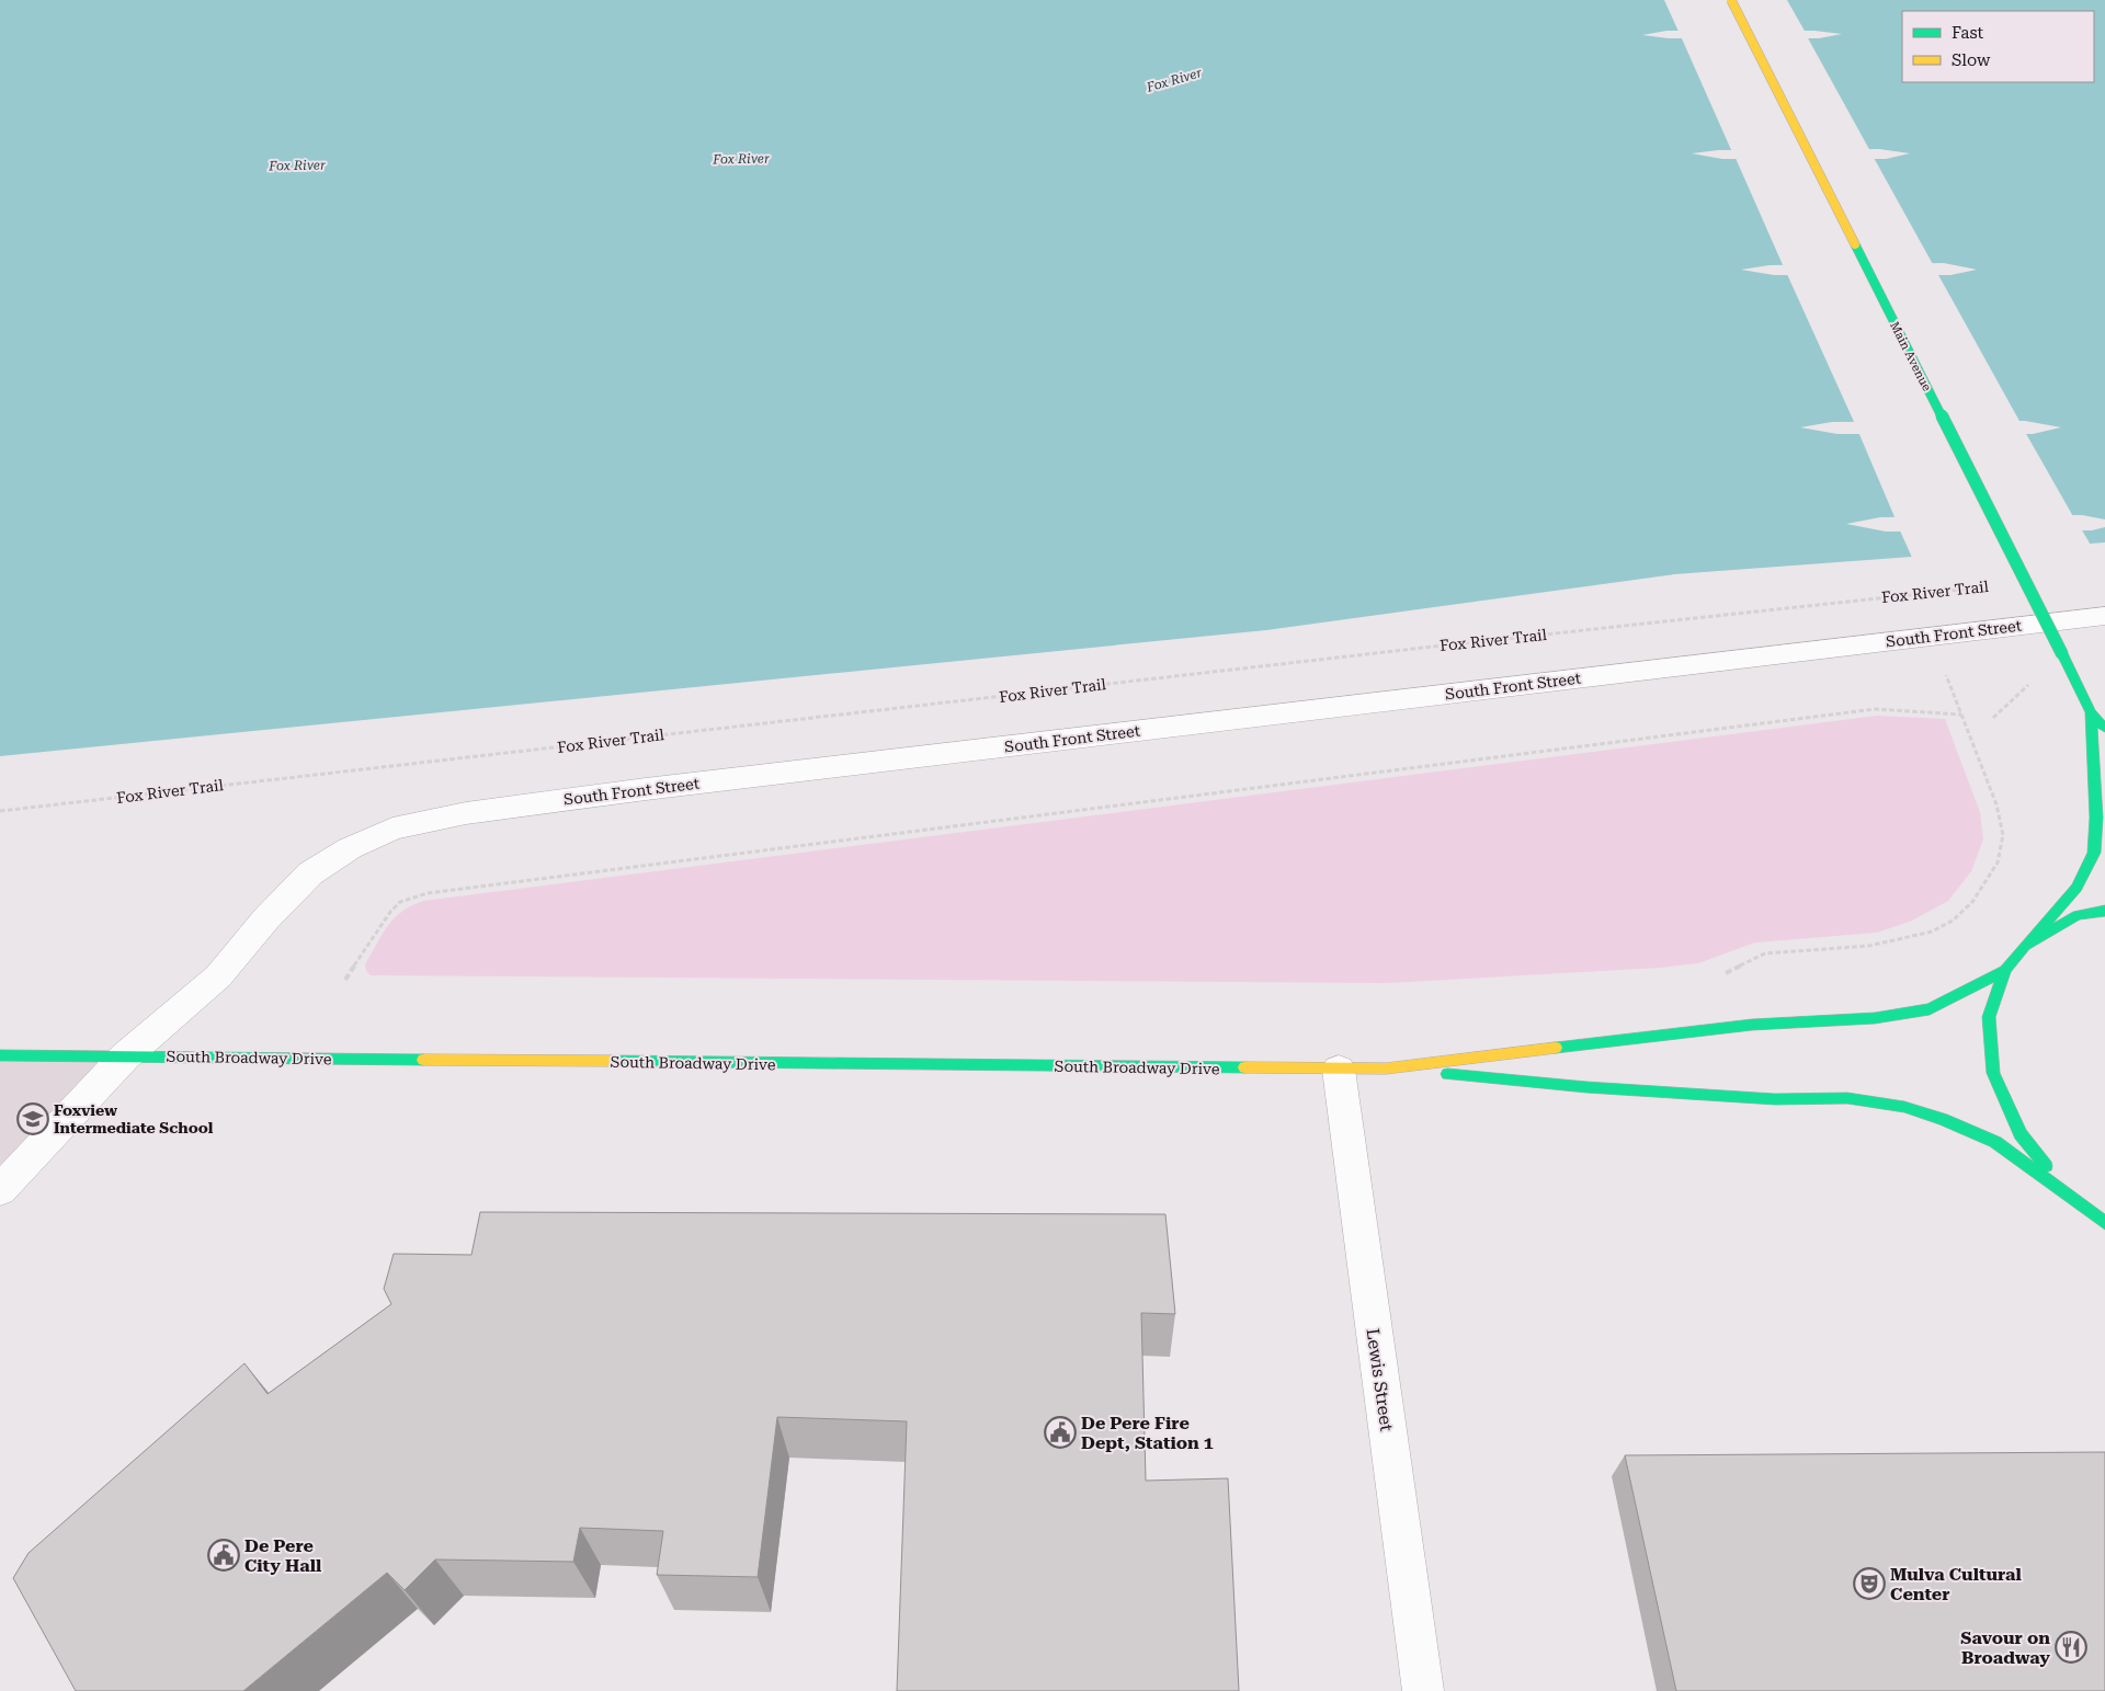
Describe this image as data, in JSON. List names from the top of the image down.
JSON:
{
  "streets": {
    "main road": ["Main Avenue", "South Broadway Drive"],
    "street": ["South Front Street", "Lewis Street"],
    "path": ["Fox River Trail"]
  },
  "crossings": [
    ["South Front Street", "South Broadway Drive"],
    ["South Broadway Drive", "Lewis Street"]
  ],
  "water": ["Fox River"],
  "places": {
    "school or university": ["Foxview Intermediate School"],
    "public building": ["De Pere Fire Dept, Station 1", "De Pere City Hall"],
    "theatre": ["Mulva Cultural Center"],
    "restaurant": ["Savour on Broadway"]
  },
  "legend": ["Fast", "Slow"]
}
